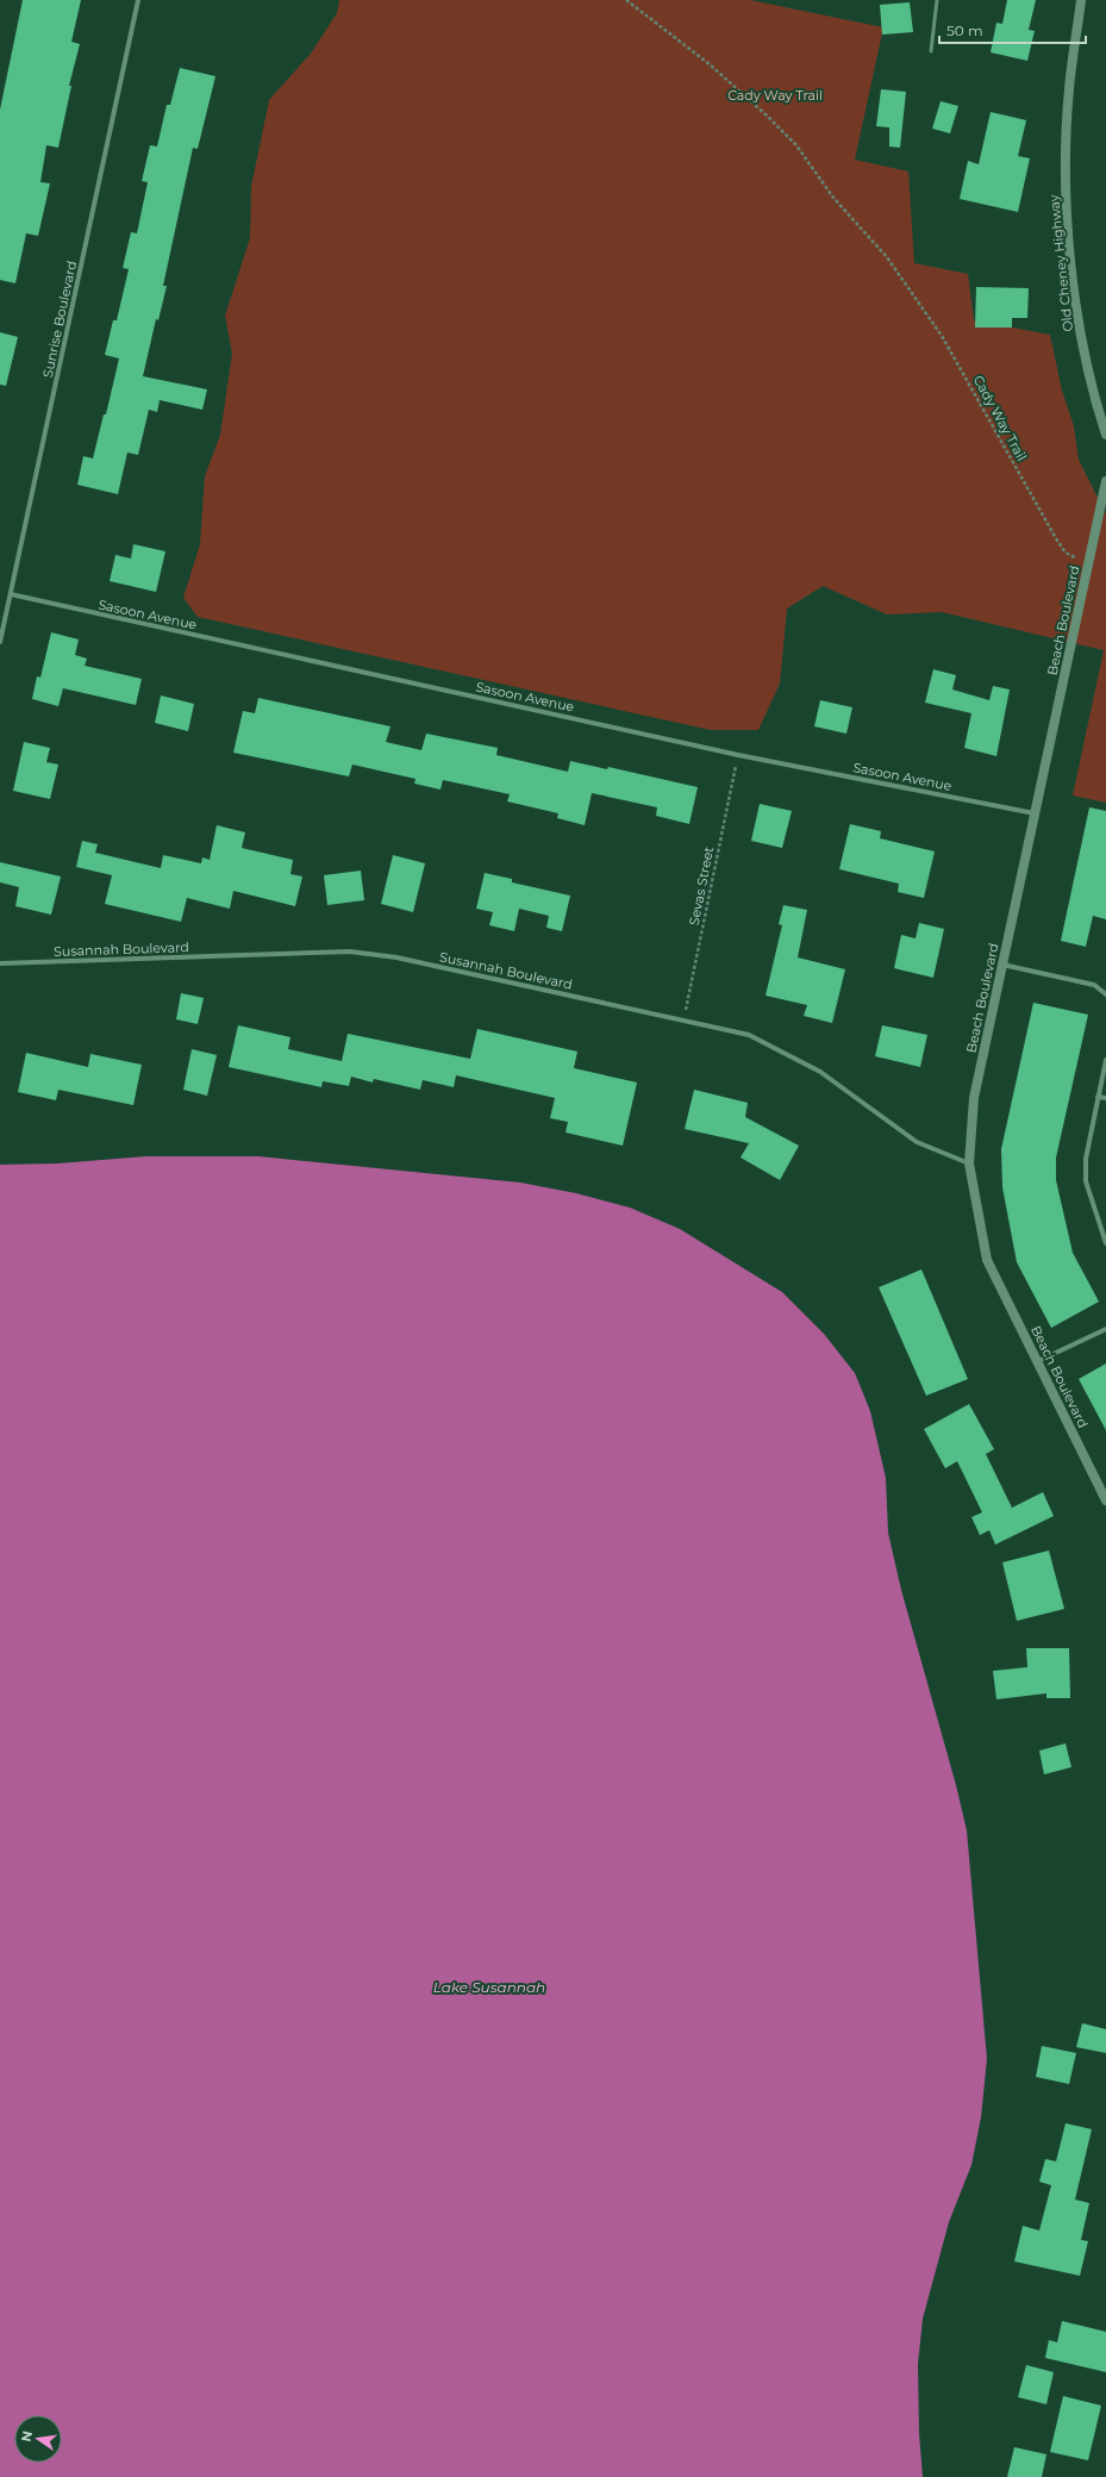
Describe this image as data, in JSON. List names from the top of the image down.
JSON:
{
  "streets": {
    "street": [
      "Old Cheney Highway",
      "Sunrise Boulevard",
      "Sasoon Avenue",
      "Beach Boulevard",
      "Susannah Boulevard"
    ],
    "path": ["Cady Way Trail", "Sevas Street"]
  },
  "crossings": [
    ["Sunrise Boulevard", "Sasoon Avenue"],
    ["Sasoon Avenue", "Beach Boulevard"],
    ["Sasoon Avenue", "Sevas Street"],
    ["Beach Boulevard", "Susannah Boulevard"],
    ["Sevas Street", "Susannah Boulevard"]
  ],
  "water": ["Lake Susannah"],
  "parks": ["Cady Way Trail"],
  "scale_bar": "50 m",
  "north": "left"
}
